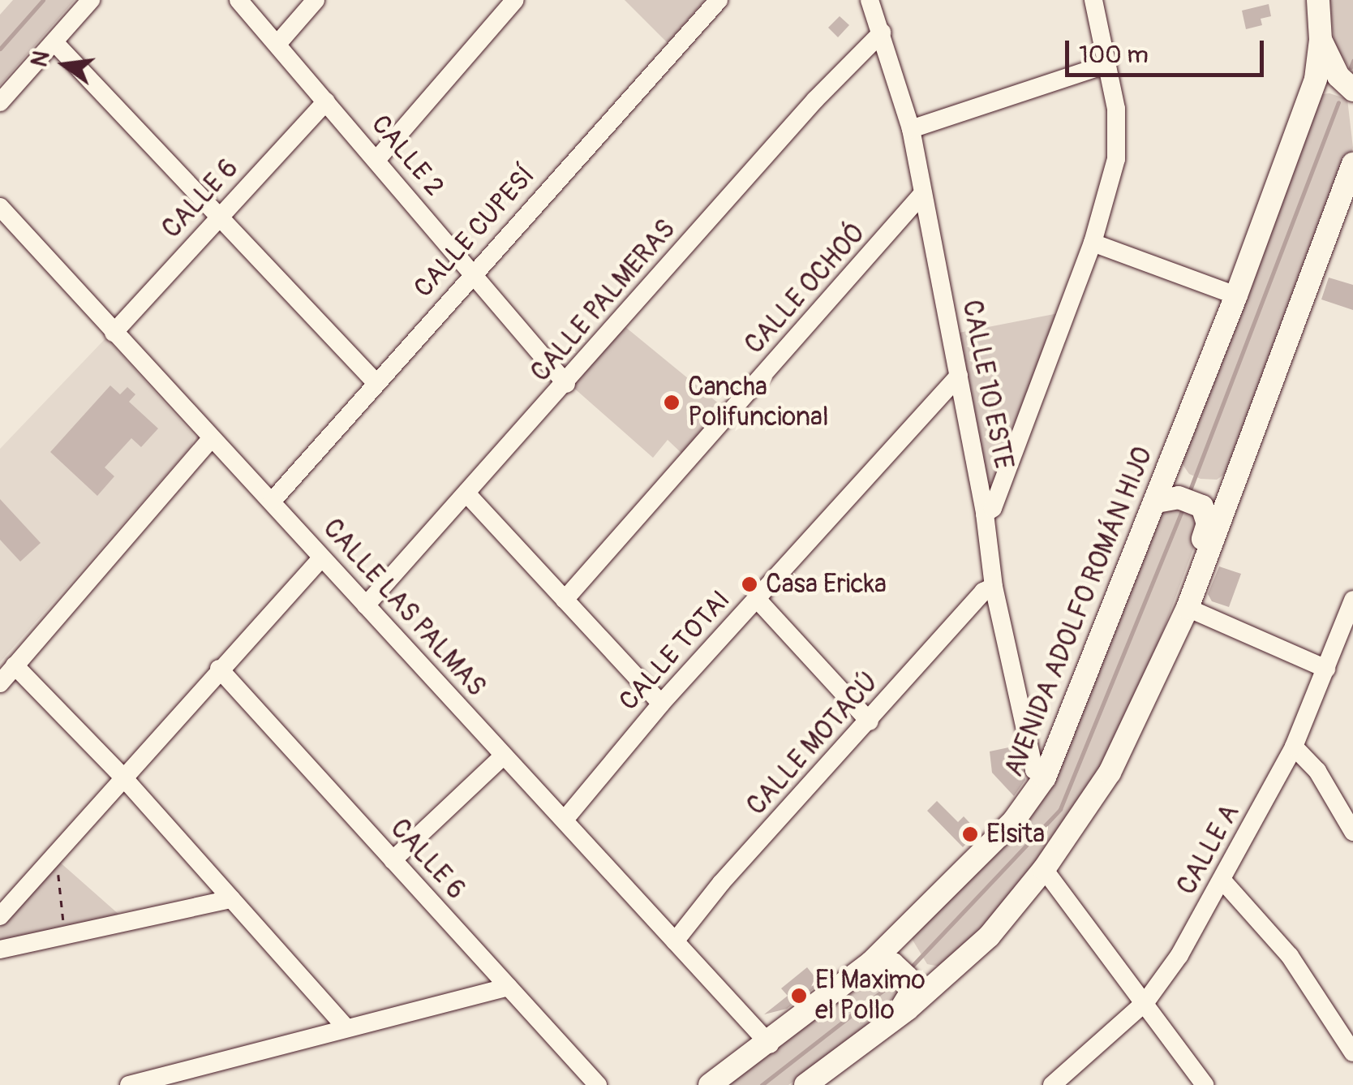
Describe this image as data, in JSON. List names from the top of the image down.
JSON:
{
  "streets": {
    "main road": ["AVENIDA ADOLFO ROMÁN HIJO"],
    "street": [
      "CALLE 2",
      "CALLE 6",
      "CALLE CUPESÍ",
      "CALLE OCHOÓ",
      "CALLE PALMERAS",
      "CALLE 10 ESTE",
      "CALLE LAS PALMAS",
      "CALLE TOTAI",
      "CALLE MOTACÚ",
      "CALLE A"
    ]
  },
  "crossings": [
    ["CALLE 2", "CALLE 6"],
    ["CALLE 2", "CALLE CUPESÍ"],
    ["CALLE 2", "CALLE PALMERAS"],
    ["CALLE 6", "CALLE LAS PALMAS"],
    ["CALLE CUPESÍ", "CALLE LAS PALMAS"],
    ["CALLE OCHOÓ", "CALLE 10 ESTE"],
    ["CALLE PALMERAS", "CALLE 10 ESTE"],
    ["CALLE PALMERAS", "CALLE LAS PALMAS"],
    ["CALLE 10 ESTE", "AVENIDA ADOLFO ROMÁN HIJO"],
    ["CALLE 10 ESTE", "CALLE TOTAI"],
    ["CALLE 10 ESTE", "CALLE MOTACÚ"],
    ["CALLE LAS PALMAS", "AVENIDA ADOLFO ROMÁN HIJO"],
    ["CALLE LAS PALMAS", "CALLE TOTAI"],
    ["CALLE LAS PALMAS", "CALLE MOTACÚ"]
  ],
  "places": [
    "Cancha Polifuncional",
    "Casa Ericka",
    "Elsita",
    "El Maximo el Pollo"
  ],
  "scale_bar": "100 m",
  "north": "left"
}
